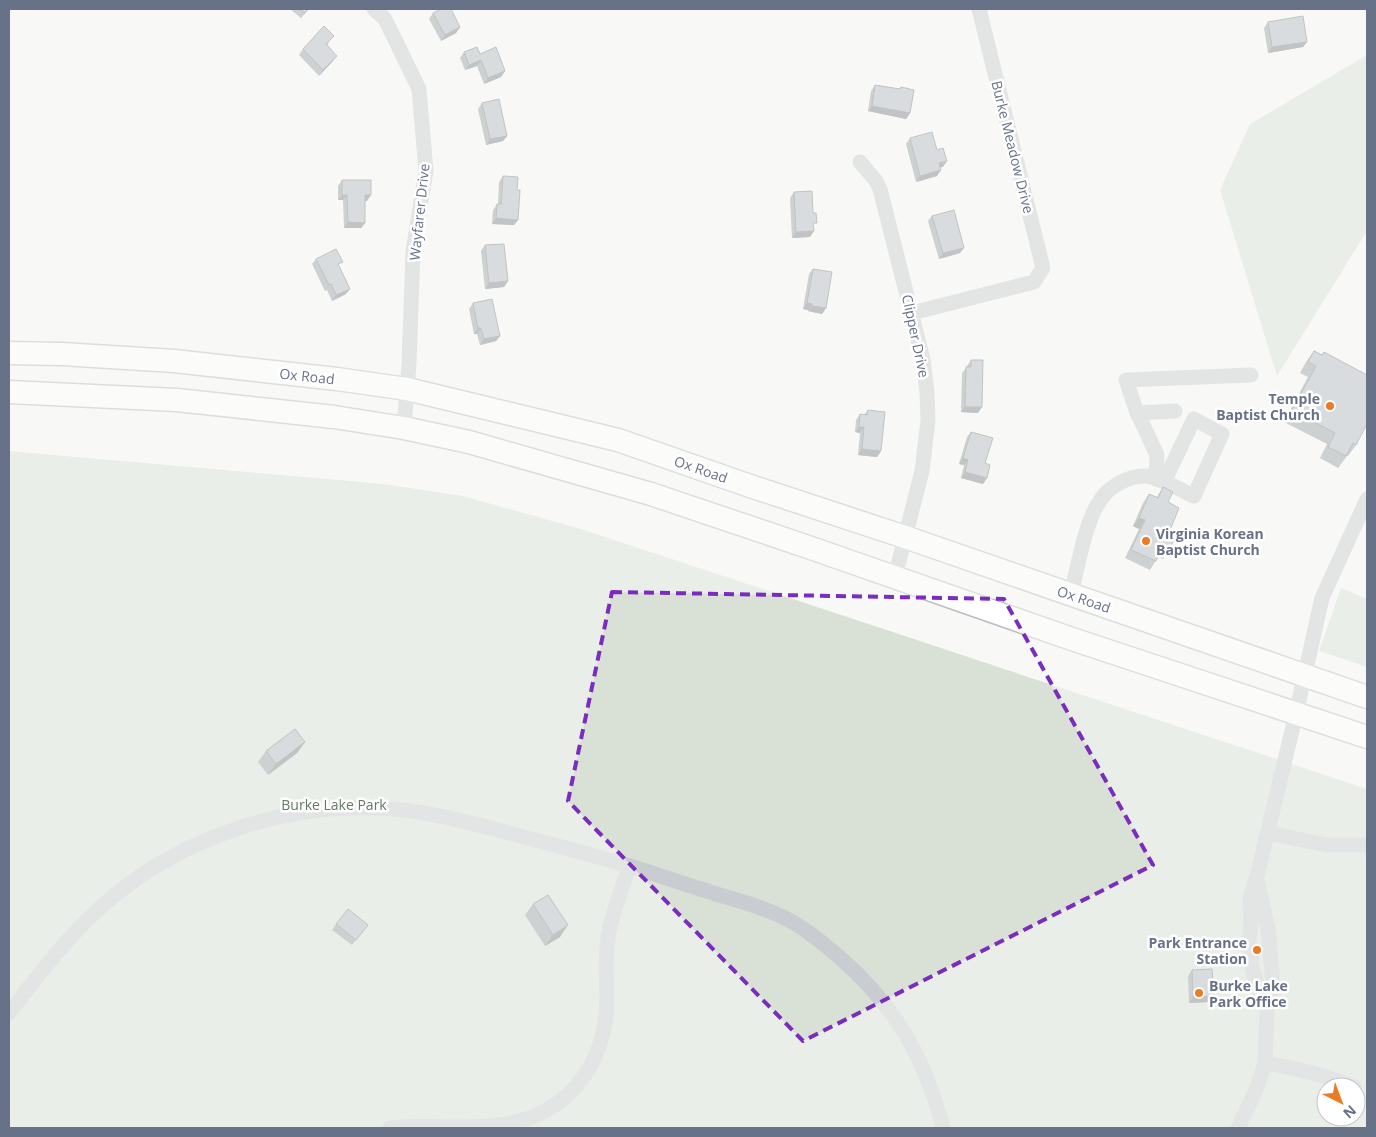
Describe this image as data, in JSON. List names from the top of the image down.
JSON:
{
  "streets": {
    "highway": ["Ox Road"],
    "street": ["Burke Meadow Drive", "Wayfarer Drive", "Clipper Drive"]
  },
  "crossings": [
    ["Burke Meadow Drive", "Clipper Drive"],
    ["Wayfarer Drive", "Ox Road"],
    ["Clipper Drive", "Ox Road"]
  ],
  "parks": ["Burke Lake Park"],
  "places": [
    "Temple Baptist Church",
    "Virginia Korean Baptist Church",
    "Park Entrance Station",
    "Burke Lake Park Office"
  ],
  "north": "bottom right"
}
